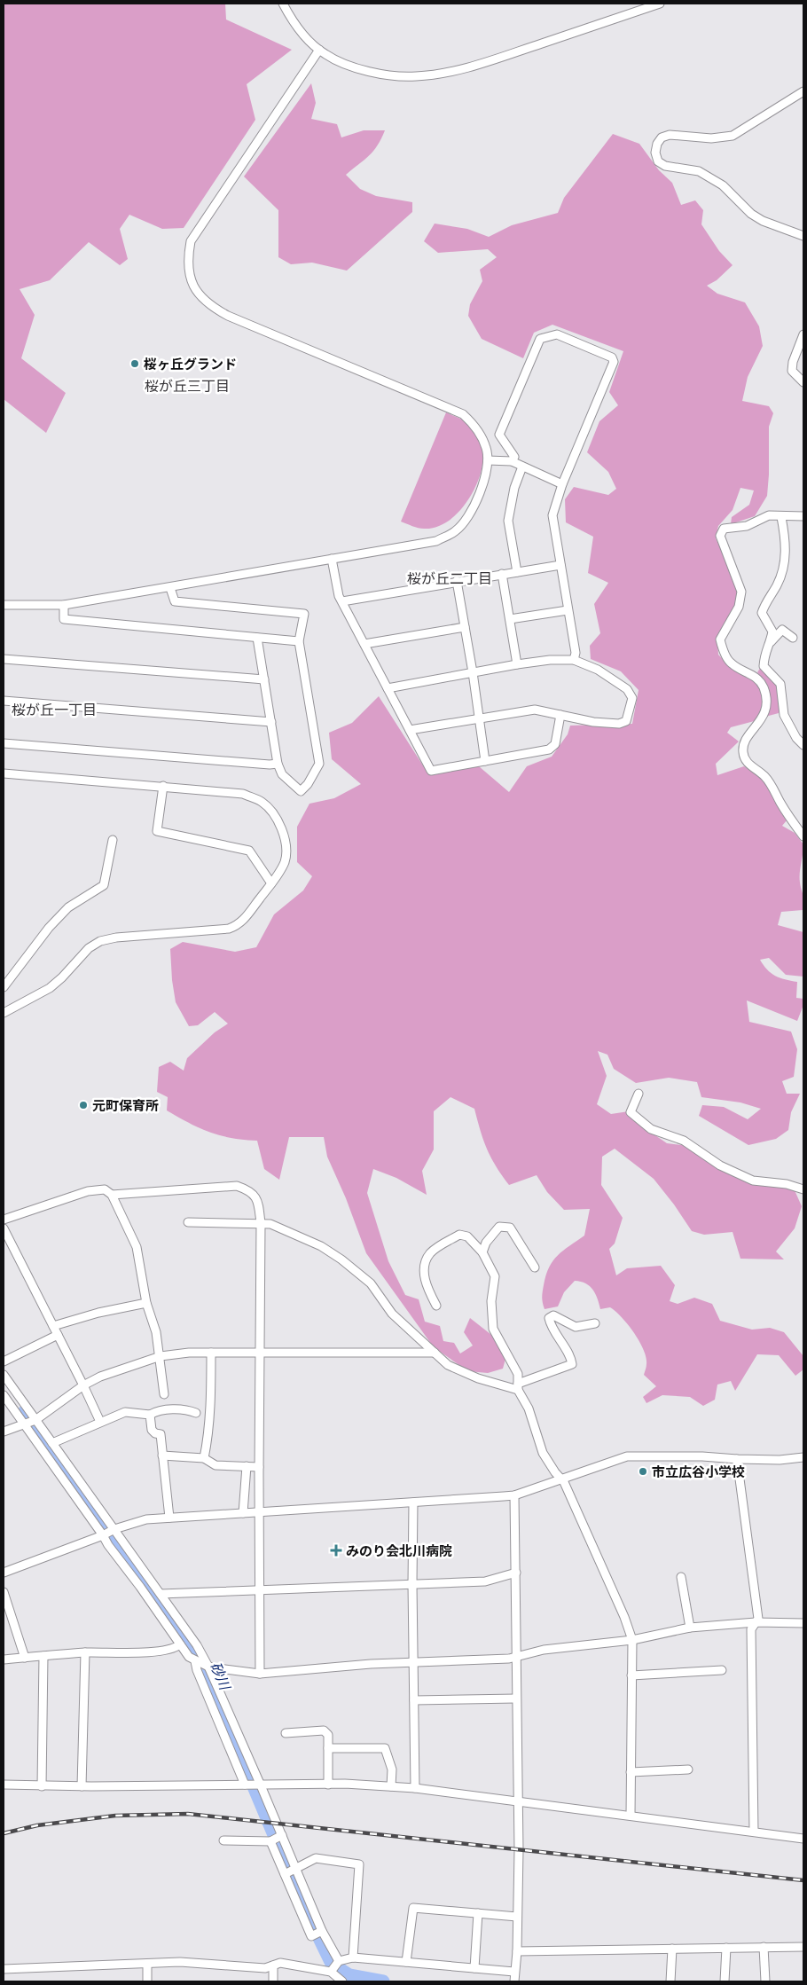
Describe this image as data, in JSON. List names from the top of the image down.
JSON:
{
  "districts": ["桜が丘三丁目", "桜が丘二丁目", "桜が丘一丁目"],
  "water": ["砂川"],
  "places": {
    "other": ["桜ヶ丘グランド", "元町保育所", "市立広谷小学校"],
    "health": ["みのり会北川病院"]
  }
}
